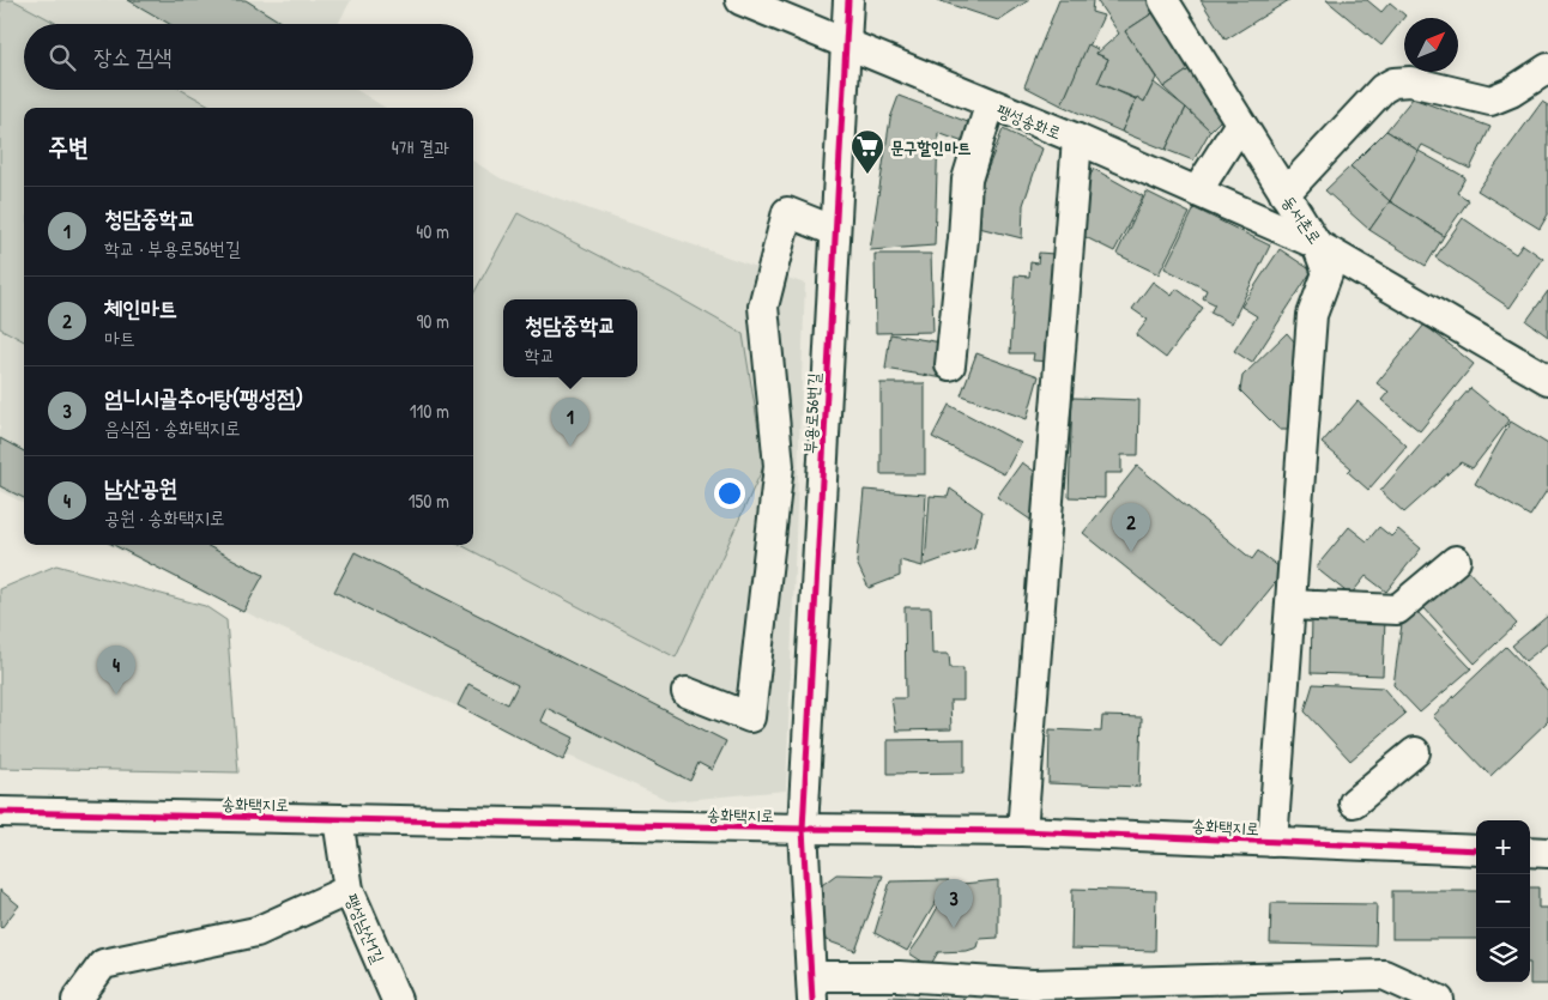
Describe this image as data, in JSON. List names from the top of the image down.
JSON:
{
  "streets": {
    "street": [
      "팽성송화로",
      "동서촌로",
      "부용로56번길",
      "송화택지로",
      "팽성남산1길"
    ]
  },
  "crossings": [
    ["팽성송화로", "동서촌로"],
    ["팽성송화로", "부용로56번길"],
    ["부용로56번길", "송화택지로"],
    ["송화택지로", "팽성남산1길"]
  ],
  "places": {
    "supermarket": ["문구할인마트"]
  },
  "north": "top right",
  "page": {
    "search": "장소 검색",
    "heading": ["주변", "4개 결과"],
    "list": [
      {
        "mark": "1",
        "name": "청담중학교",
        "note": "학교 · 부용로56번길",
        "value": "40 m"
      },
      {
        "mark": "2",
        "name": "체인마트",
        "note": "마트",
        "value": "90 m"
      },
      {
        "mark": "3",
        "name": "엄니시골추어탕(팽성점)",
        "note": "음식점 · 송화택지로",
        "value": "110 m"
      },
      {
        "mark": "4",
        "name": "남산공원",
        "note": "공원 · 송화택지로",
        "value": "150 m"
      }
    ],
    "popup": ["청담중학교", "학교"],
    "pins": [
      "1",
      "2",
      "4",
      "3"
    ],
    "map_buttons": ["+", "−"]
  }
}
